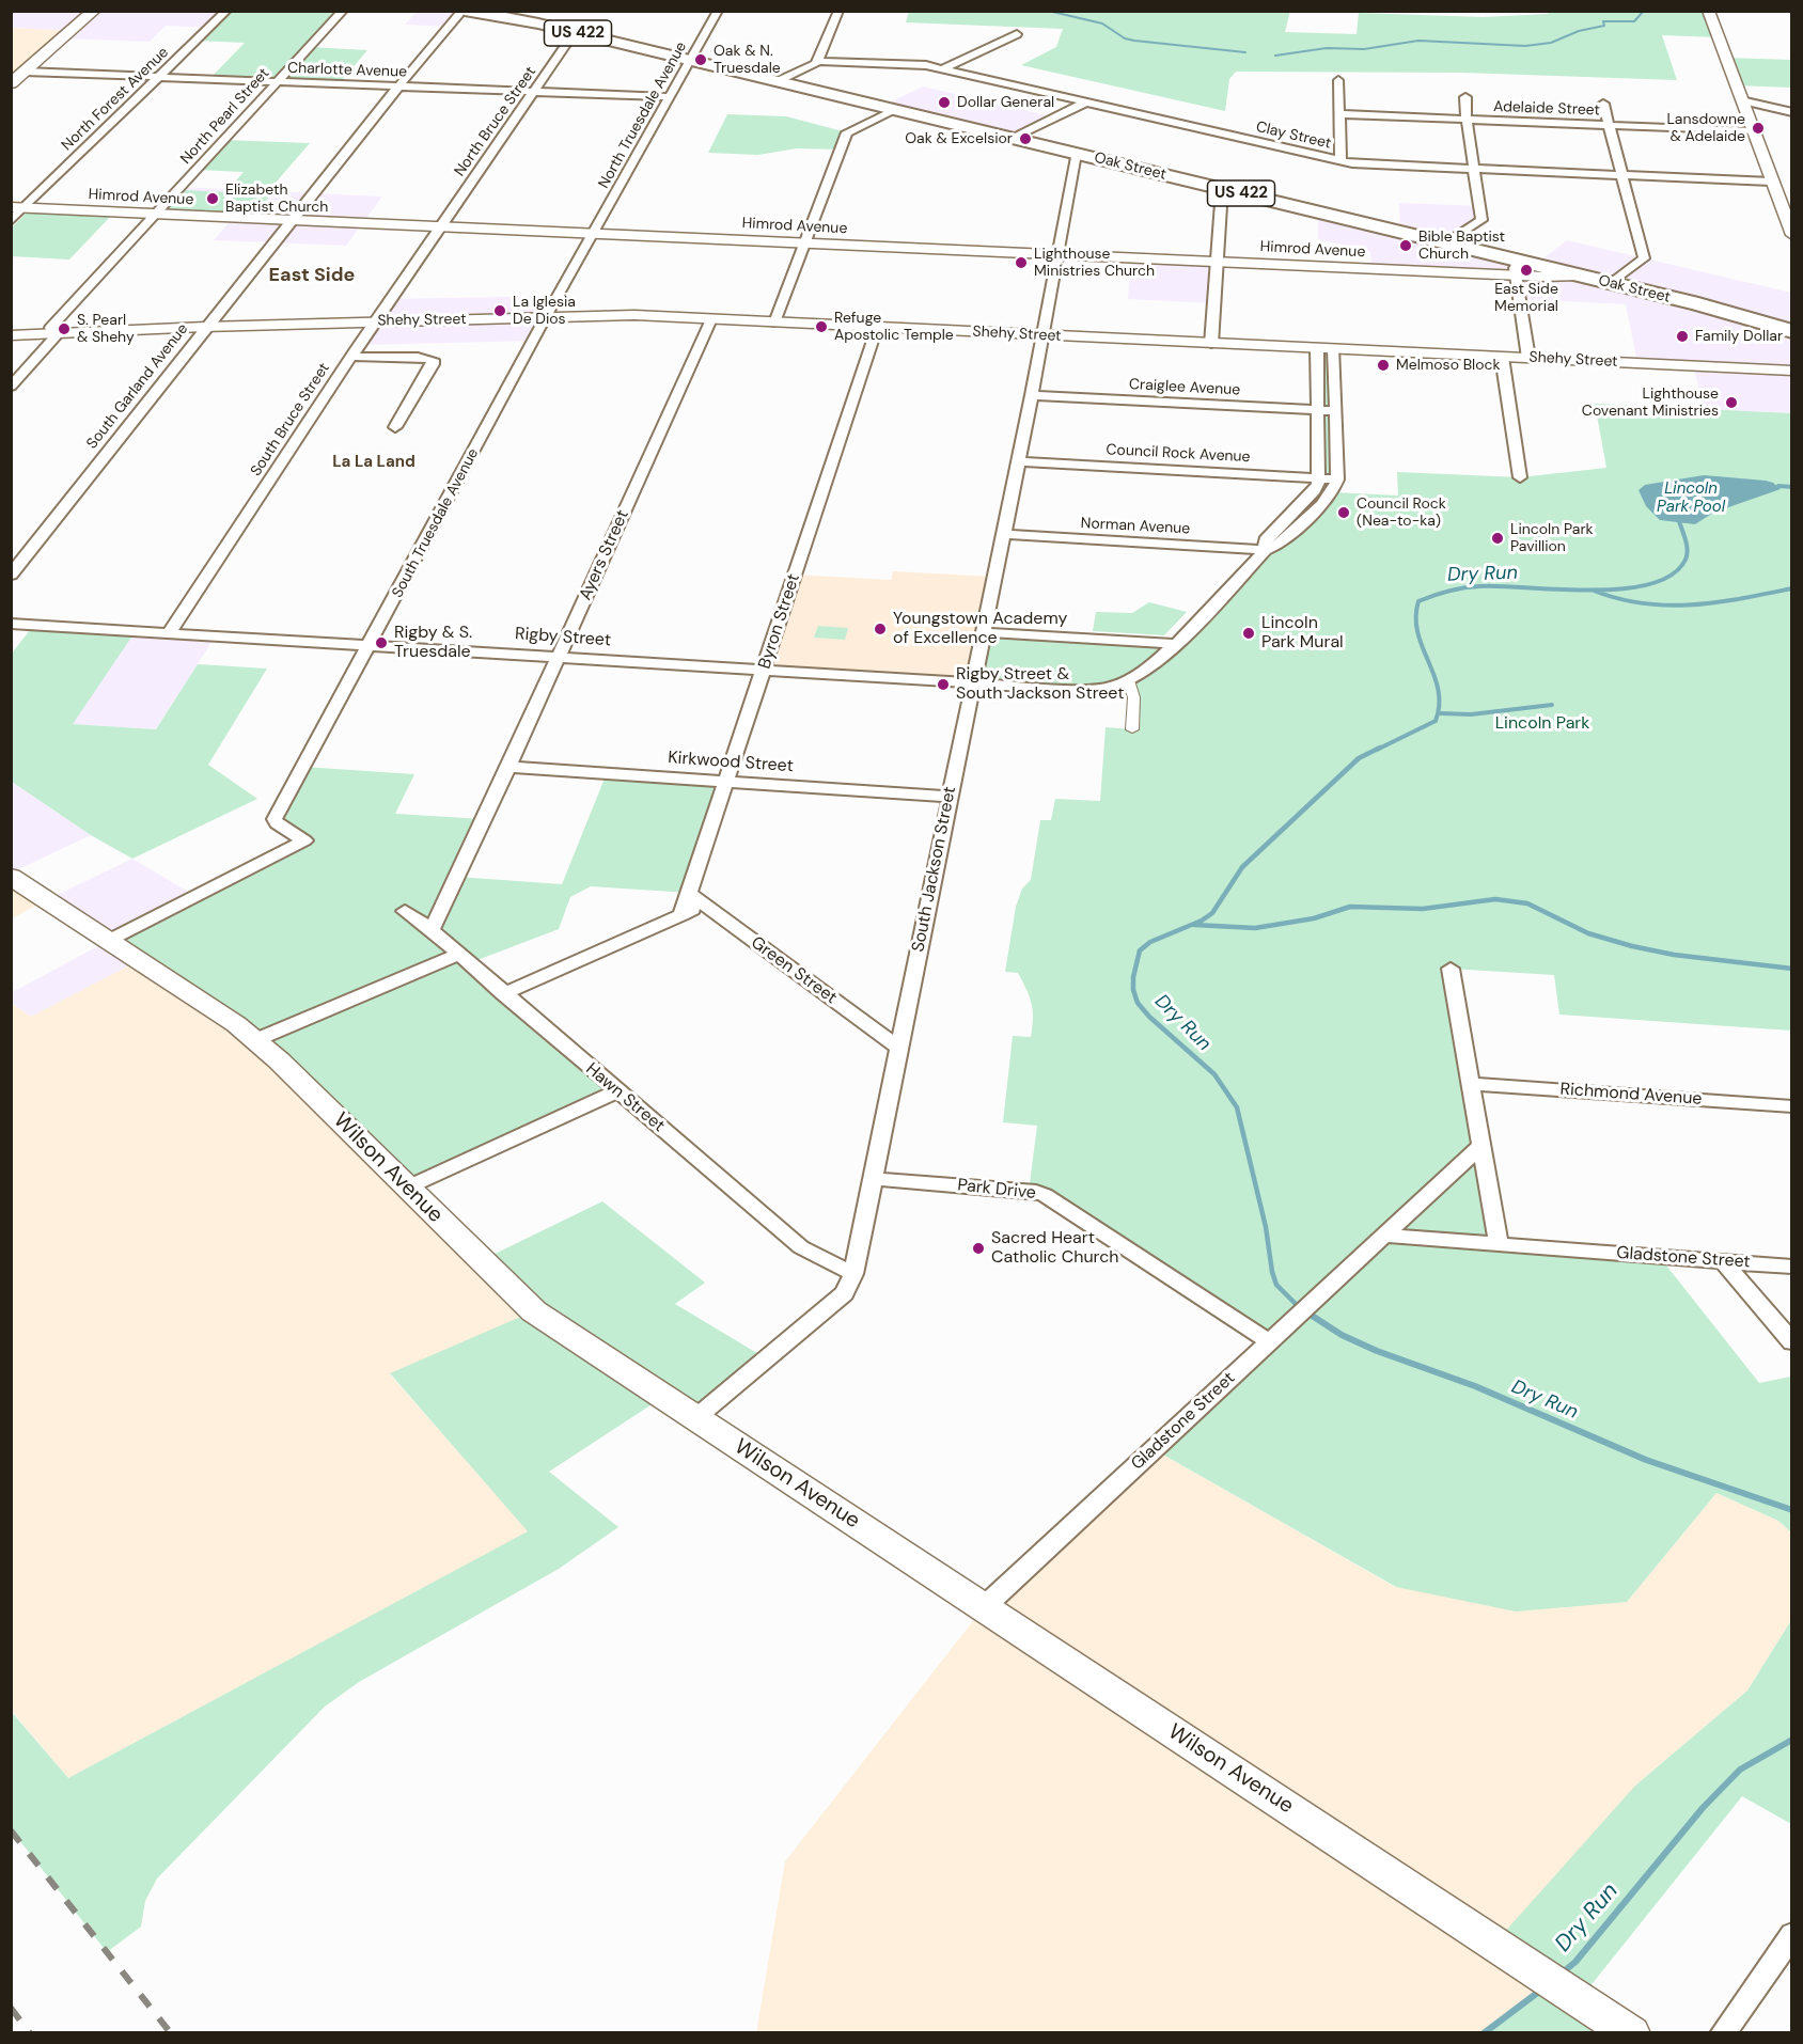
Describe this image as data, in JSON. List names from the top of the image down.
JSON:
{
  "streets": {
    "highway": ["US 422", "Oak Street"],
    "main road": ["Wilson Avenue"],
    "street": [
      "Charlotte Avenue",
      "North Forest Avenue",
      "Adelaide Street",
      "North Truesdale Avenue",
      "North Pearl Street",
      "North Bruce Street",
      "Clay Street",
      "Himrod Avenue",
      "Shehy Street",
      "South Garland Avenue",
      "Craiglee Avenue",
      "South Bruce Street",
      "Council Rock Avenue",
      "South Truesdale Avenue",
      "Norman Avenue",
      "Ayers Street",
      "Byron Street",
      "Rigby Street",
      "Kirkwood Street",
      "South Jackson Street",
      "Green Street",
      "Richmond Avenue",
      "Hawn Street",
      "Park Drive",
      "Gladstone Street"
    ]
  },
  "crossings": [
    ["Charlotte Avenue", "North Forest Avenue"],
    ["Charlotte Avenue", "North Truesdale Avenue"],
    ["Charlotte Avenue", "North Pearl Street"],
    ["Charlotte Avenue", "North Bruce Street"],
    ["Charlotte Avenue", "South Garland Avenue"],
    ["North Forest Avenue", "Himrod Avenue"],
    ["North Truesdale Avenue", "Oak Street"],
    ["North Truesdale Avenue", "Himrod Avenue"],
    ["North Truesdale Avenue", "South Truesdale Avenue"],
    ["North Pearl Street", "Himrod Avenue"],
    ["North Pearl Street", "Shehy Street"],
    ["North Bruce Street", "Oak Street"],
    ["North Bruce Street", "Himrod Avenue"],
    ["North Bruce Street", "South Bruce Street"],
    ["Oak Street", "Himrod Avenue"],
    ["Oak Street", "South Garland Avenue"],
    ["Oak Street", "South Jackson Street"],
    ["Himrod Avenue", "South Garland Avenue"],
    ["Himrod Avenue", "South Bruce Street"],
    ["Himrod Avenue", "South Truesdale Avenue"],
    ["Himrod Avenue", "South Jackson Street"],
    ["Shehy Street", "South Garland Avenue"],
    ["Shehy Street", "South Bruce Street"],
    ["Shehy Street", "South Truesdale Avenue"],
    ["Shehy Street", "Ayers Street"],
    ["Shehy Street", "Byron Street"],
    ["Shehy Street", "South Jackson Street"],
    ["Craiglee Avenue", "South Jackson Street"],
    ["South Bruce Street", "Rigby Street"],
    ["Council Rock Avenue", "South Jackson Street"],
    ["South Truesdale Avenue", "Rigby Street"],
    ["South Truesdale Avenue", "Wilson Avenue"],
    ["Norman Avenue", "South Jackson Street"],
    ["Ayers Street", "Rigby Street"],
    ["Ayers Street", "Kirkwood Street"],
    ["Ayers Street", "Hawn Street"],
    ["Byron Street", "Rigby Street"],
    ["Byron Street", "Kirkwood Street"],
    ["Byron Street", "Green Street"],
    ["Rigby Street", "South Jackson Street"],
    ["Kirkwood Street", "South Jackson Street"],
    ["South Jackson Street", "Green Street"],
    ["South Jackson Street", "Hawn Street"],
    ["South Jackson Street", "Wilson Avenue"],
    ["South Jackson Street", "Park Drive"],
    ["Wilson Avenue", "Gladstone Street"],
    ["Park Drive", "Gladstone Street"]
  ],
  "districts": ["East Side", "La La Land"],
  "water": ["Lincoln Park Pool", "Dry Run"],
  "parks": ["Lincoln Park"],
  "places": [
    "Oak & N. Truesdale",
    "Dollar General",
    "Lansdowne & Adelaide",
    "Oak & Excelsior",
    "Elizabeth Baptist Church",
    "Bible Baptist Church",
    "Lighthouse Ministries Church",
    "East Side Memorial",
    "La Iglesia De Dios",
    "Refuge Apostolic Temple",
    "S. Pearl & Shehy",
    "Family Dollar",
    "Melmoso Block",
    "Lighthouse Covenant Ministries",
    "Council Rock (Nea-to-ka)",
    "Lincoln Park Pavillion",
    "Youngstown Academy of Excellence",
    "Lincoln Park Mural",
    "Rigby & S. Truesdale",
    "Rigby Street & South Jackson Street",
    "Sacred Heart Catholic Church"
  ]
}
